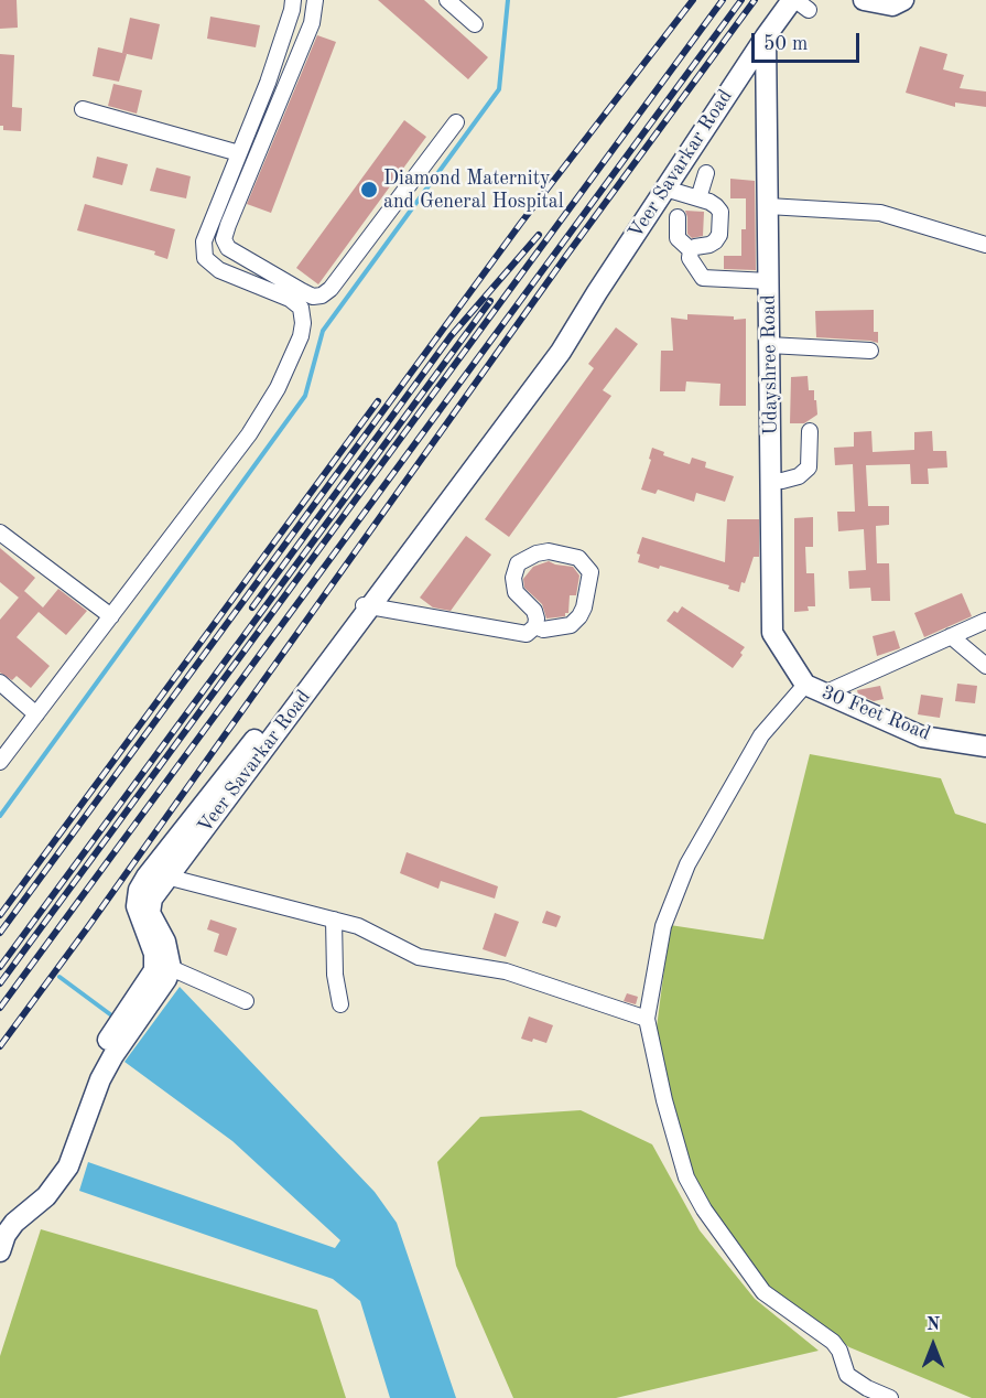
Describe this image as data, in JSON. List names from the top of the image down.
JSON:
{
  "streets": {
    "street": ["Veer Savarkar Road", "Udayshree Road", "30 Feet Road"]
  },
  "crossings": [
    ["Veer Savarkar Road", "Udayshree Road"],
    ["Udayshree Road", "30 Feet Road"]
  ],
  "places": ["Diamond Maternity and General Hospital"],
  "scale_bar": "50 m",
  "north": "top"
}
